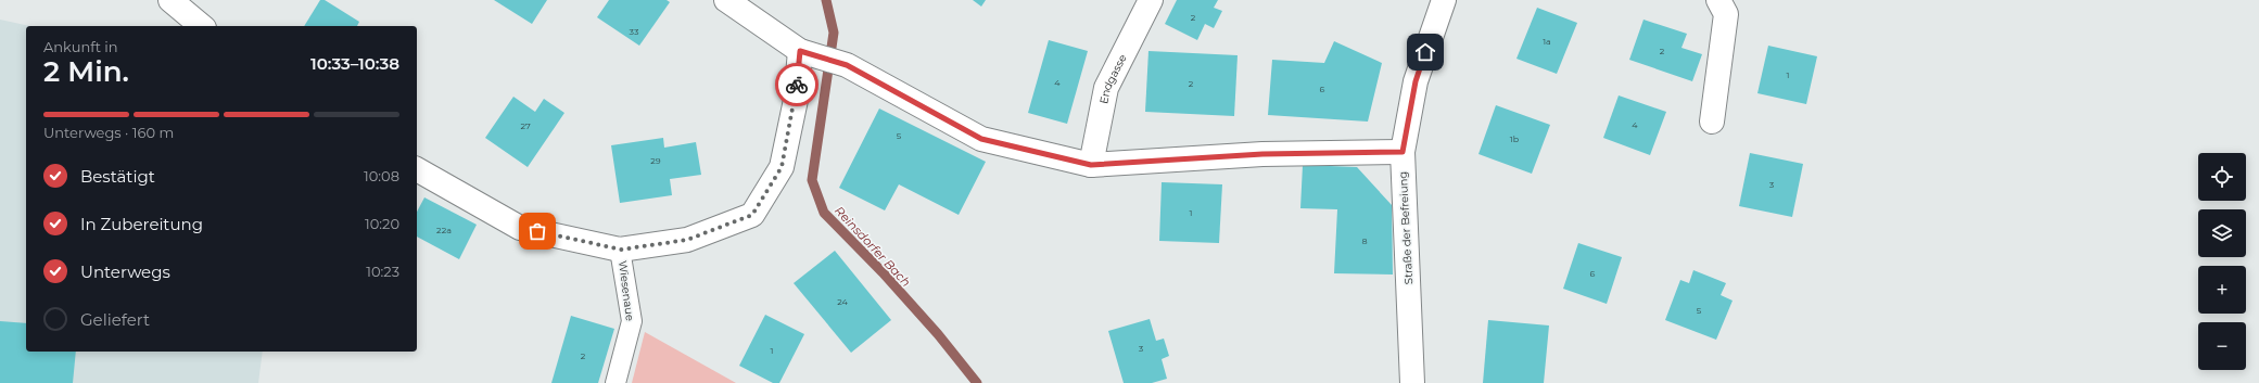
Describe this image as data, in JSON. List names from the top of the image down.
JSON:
{
  "streets": {
    "street": ["Endgasse", "Straße der Befreiung"],
    "lane": ["Wiesenaue"]
  },
  "water": ["Reinsdorfer Bach"],
  "house_numbers": [
    "2",
    "33",
    "1a",
    "2",
    "1",
    "4",
    "2",
    "6",
    "4",
    "27",
    "5",
    "1b",
    "29",
    "3",
    "1",
    "22a",
    "8",
    "6",
    "24",
    "5",
    "3",
    "1",
    "2"
  ],
  "page": {
    "heading": ["2 Min.", "Ankunft in", "10:33–10:38"],
    "bar": "Unterwegs · 160 m",
    "list": [
      ["Bestätigt", "10:08"],
      ["In Zubereitung", "10:20"],
      ["Unterwegs", "10:23"],
      "Geliefert"
    ],
    "map_buttons": ["+", "−"]
  }
}
